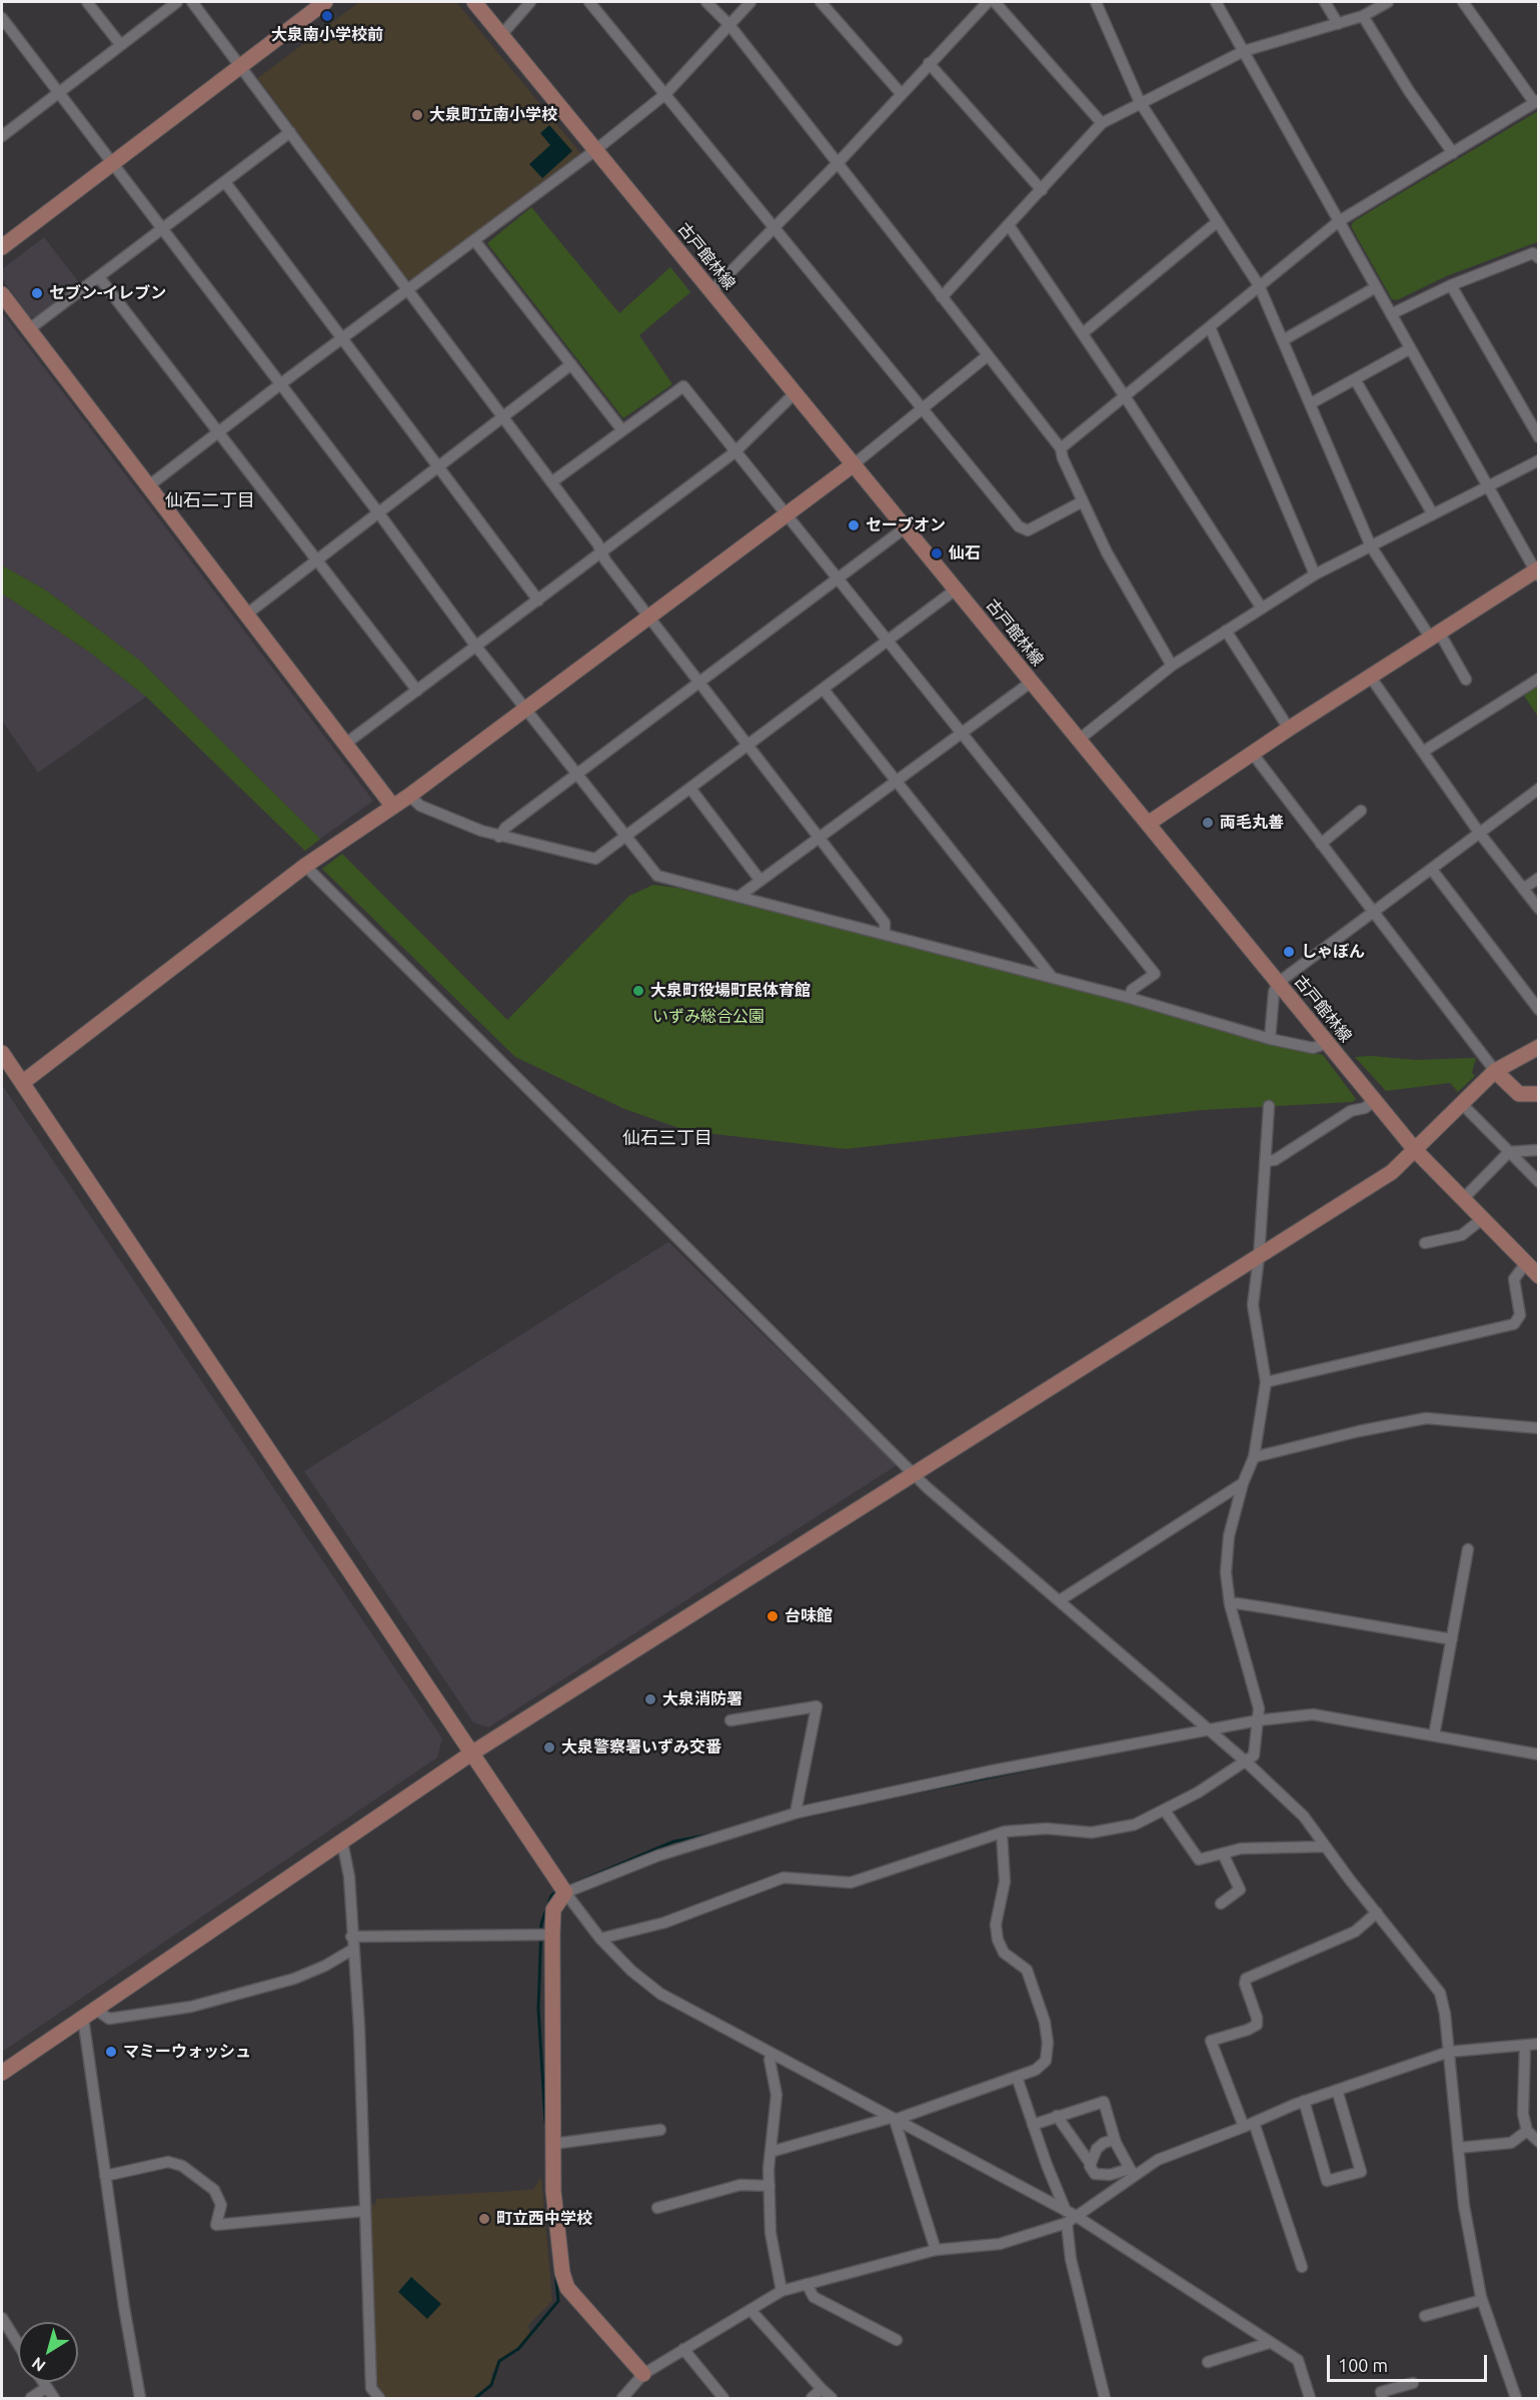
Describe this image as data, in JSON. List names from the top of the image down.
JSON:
{
  "streets": {
    "street": ["古戸館林線"]
  },
  "districts": ["仙石二丁目", "仙石三丁目"],
  "parks": ["いずみ総合公園"],
  "places": [
    "大泉南小学校前",
    "大泉町立南小学校",
    "セブン-イレブン",
    "セーブオン",
    "仙石",
    "両毛丸善",
    "しゃぼん",
    "大泉町役場町民体育館",
    "台味館",
    "大泉消防署",
    "大泉警察署いずみ交番",
    "マミーウォッシュ",
    "町立西中学校"
  ],
  "scale_bar": "100 m",
  "north": "bottom left"
}
